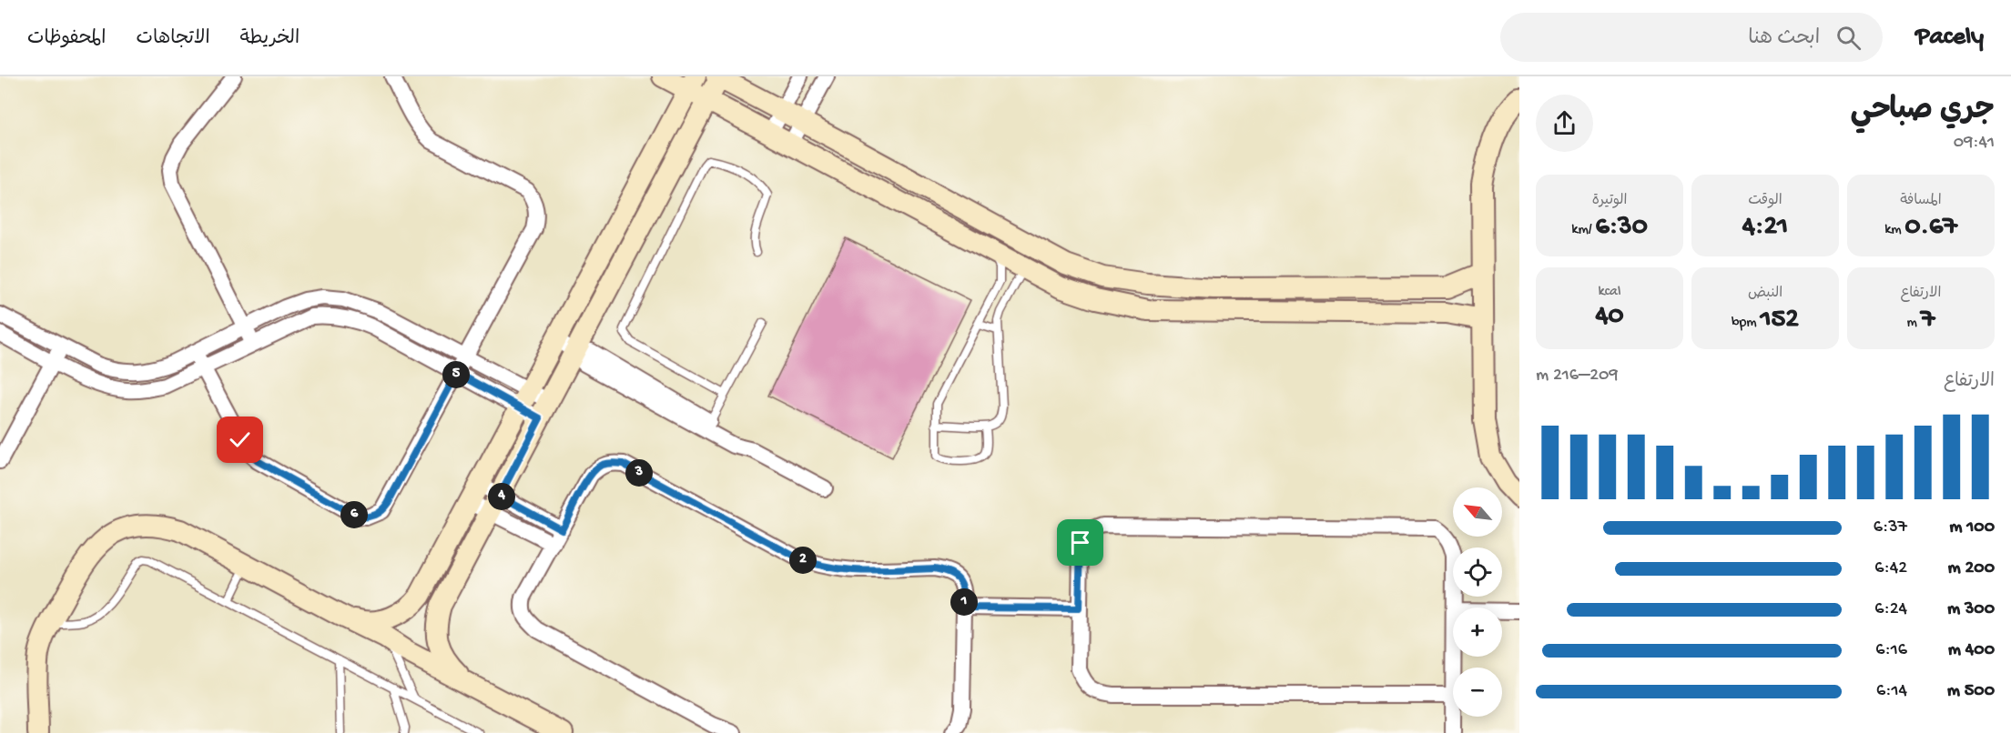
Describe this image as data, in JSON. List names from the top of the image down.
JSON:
{
  "north": "top left",
  "page": {
    "header": "Pacely",
    "search": "ابحث هنا",
    "nav": ["الخريطة", "الاتجاهات", "المحفوظات"],
    "heading": ["جري صباحي", "09:41"],
    "stats": [
      ["المسافة", "0.67 km"],
      ["الوقت", "4:21"],
      ["الوتيرة", "6:30 /km"],
      ["الارتفاع", "7 m"],
      ["النبض", "152 bpm"],
      ["kcal", "40"]
    ],
    "chart": ["الارتفاع", "209–216 m"],
    "pins": [
      "5",
      "3",
      "4",
      "6",
      "2",
      "1"
    ],
    "map_buttons": ["+", "−"],
    "list": [
      {
        "name": "100 m",
        "note": "6:37"
      },
      {
        "name": "200 m",
        "note": "6:42"
      },
      {
        "name": "300 m",
        "note": "6:24"
      },
      {
        "name": "400 m",
        "note": "6:16"
      },
      {
        "name": "500 m",
        "note": "6:14"
      }
    ]
  }
}
